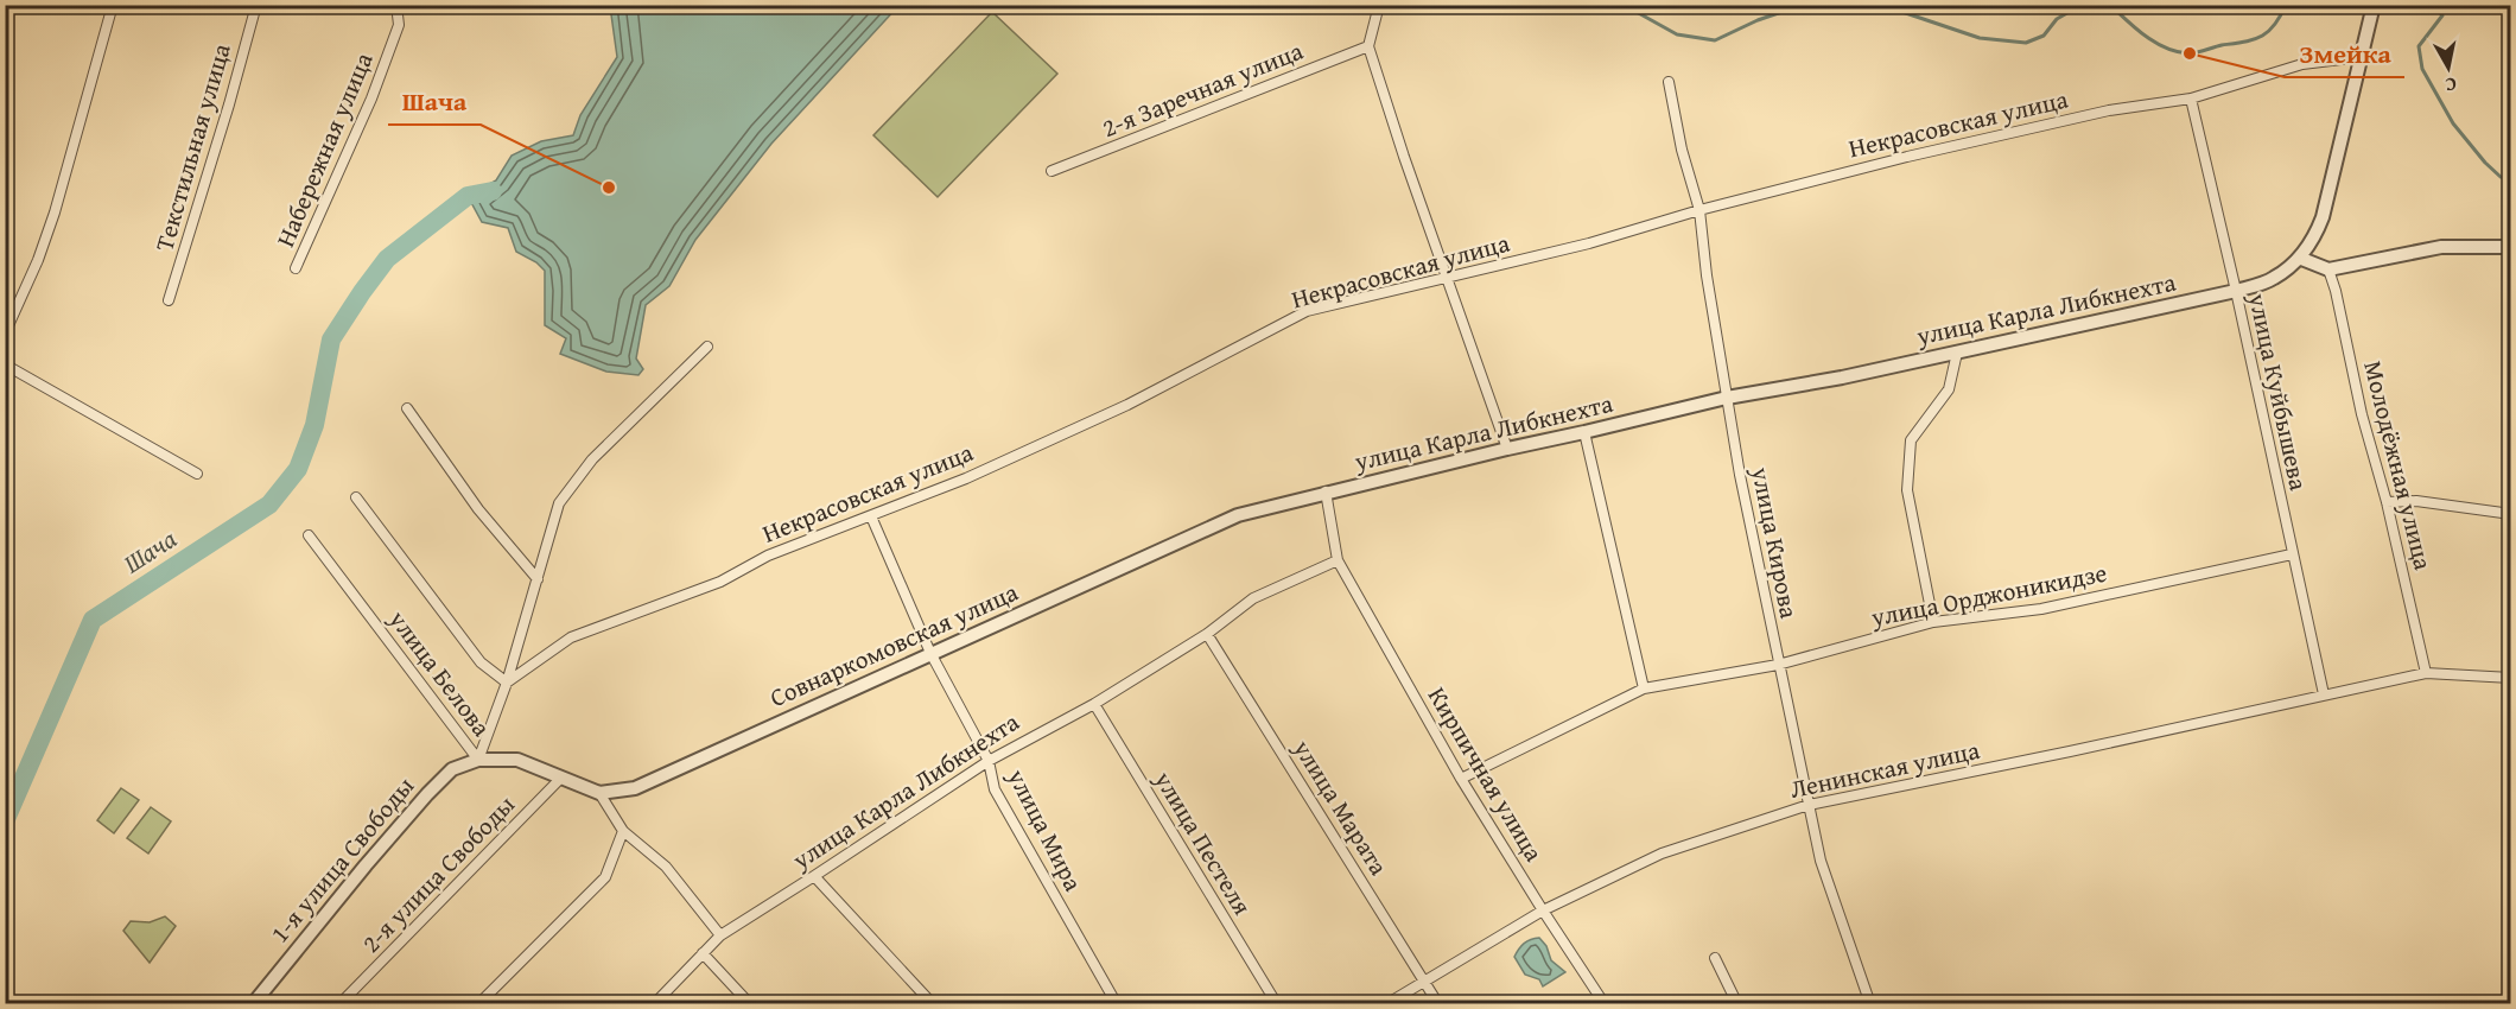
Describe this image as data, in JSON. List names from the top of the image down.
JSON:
{
  "streets": {
    "street": [
      "2-я Заречная улица",
      "Некрасовская улица",
      "Текстильная улица",
      "Набережная улица",
      "улица Карла Либкнехта",
      "улица Куйбышева",
      "Молодёжная улица",
      "улица Кирова",
      "улица Орджоникидзе",
      "Совнаркомовская улица",
      "улица Белова",
      "Ленинская улица",
      "Кирпичная улица",
      "улица Марата",
      "улица Мира",
      "улица Пестеля",
      "1-я улица Свободы",
      "2-я улица Свободы"
    ]
  },
  "crossings": [
    ["Некрасовская улица", "улица Карла Либкнехта"],
    ["Некрасовская улица", "улица Куйбышева"],
    ["Некрасовская улица", "улица Кирова"],
    ["Некрасовская улица", "улица Белова"],
    ["Некрасовская улица", "улица Мира"],
    ["улица Карла Либкнехта", "улица Куйбышева"],
    ["улица Карла Либкнехта", "улица Кирова"],
    ["улица Карла Либкнехта", "Совнаркомовская улица"],
    ["улица Карла Либкнехта", "Кирпичная улица"],
    ["улица Карла Либкнехта", "улица Марата"],
    ["улица Карла Либкнехта", "улица Мира"],
    ["улица Карла Либкнехта", "улица Пестеля"],
    ["улица Куйбышева", "улица Орджоникидзе"],
    ["улица Куйбышева", "Ленинская улица"],
    ["Молодёжная улица", "Ленинская улица"],
    ["улица Кирова", "улица Орджоникидзе"],
    ["улица Кирова", "Ленинская улица"],
    ["улица Орджоникидзе", "Кирпичная улица"],
    ["Совнаркомовская улица", "улица Белова"],
    ["Совнаркомовская улица", "улица Мира"],
    ["Совнаркомовская улица", "1-я улица Свободы"],
    ["Совнаркомовская улица", "2-я улица Свободы"],
    ["улица Белова", "1-я улица Свободы"],
    ["Ленинская улица", "Кирпичная улица"],
    ["Ленинская улица", "улица Марата"]
  ],
  "water": ["Шача"],
  "places": ["Змейка", "Шача"],
  "north": "bottom"
}
